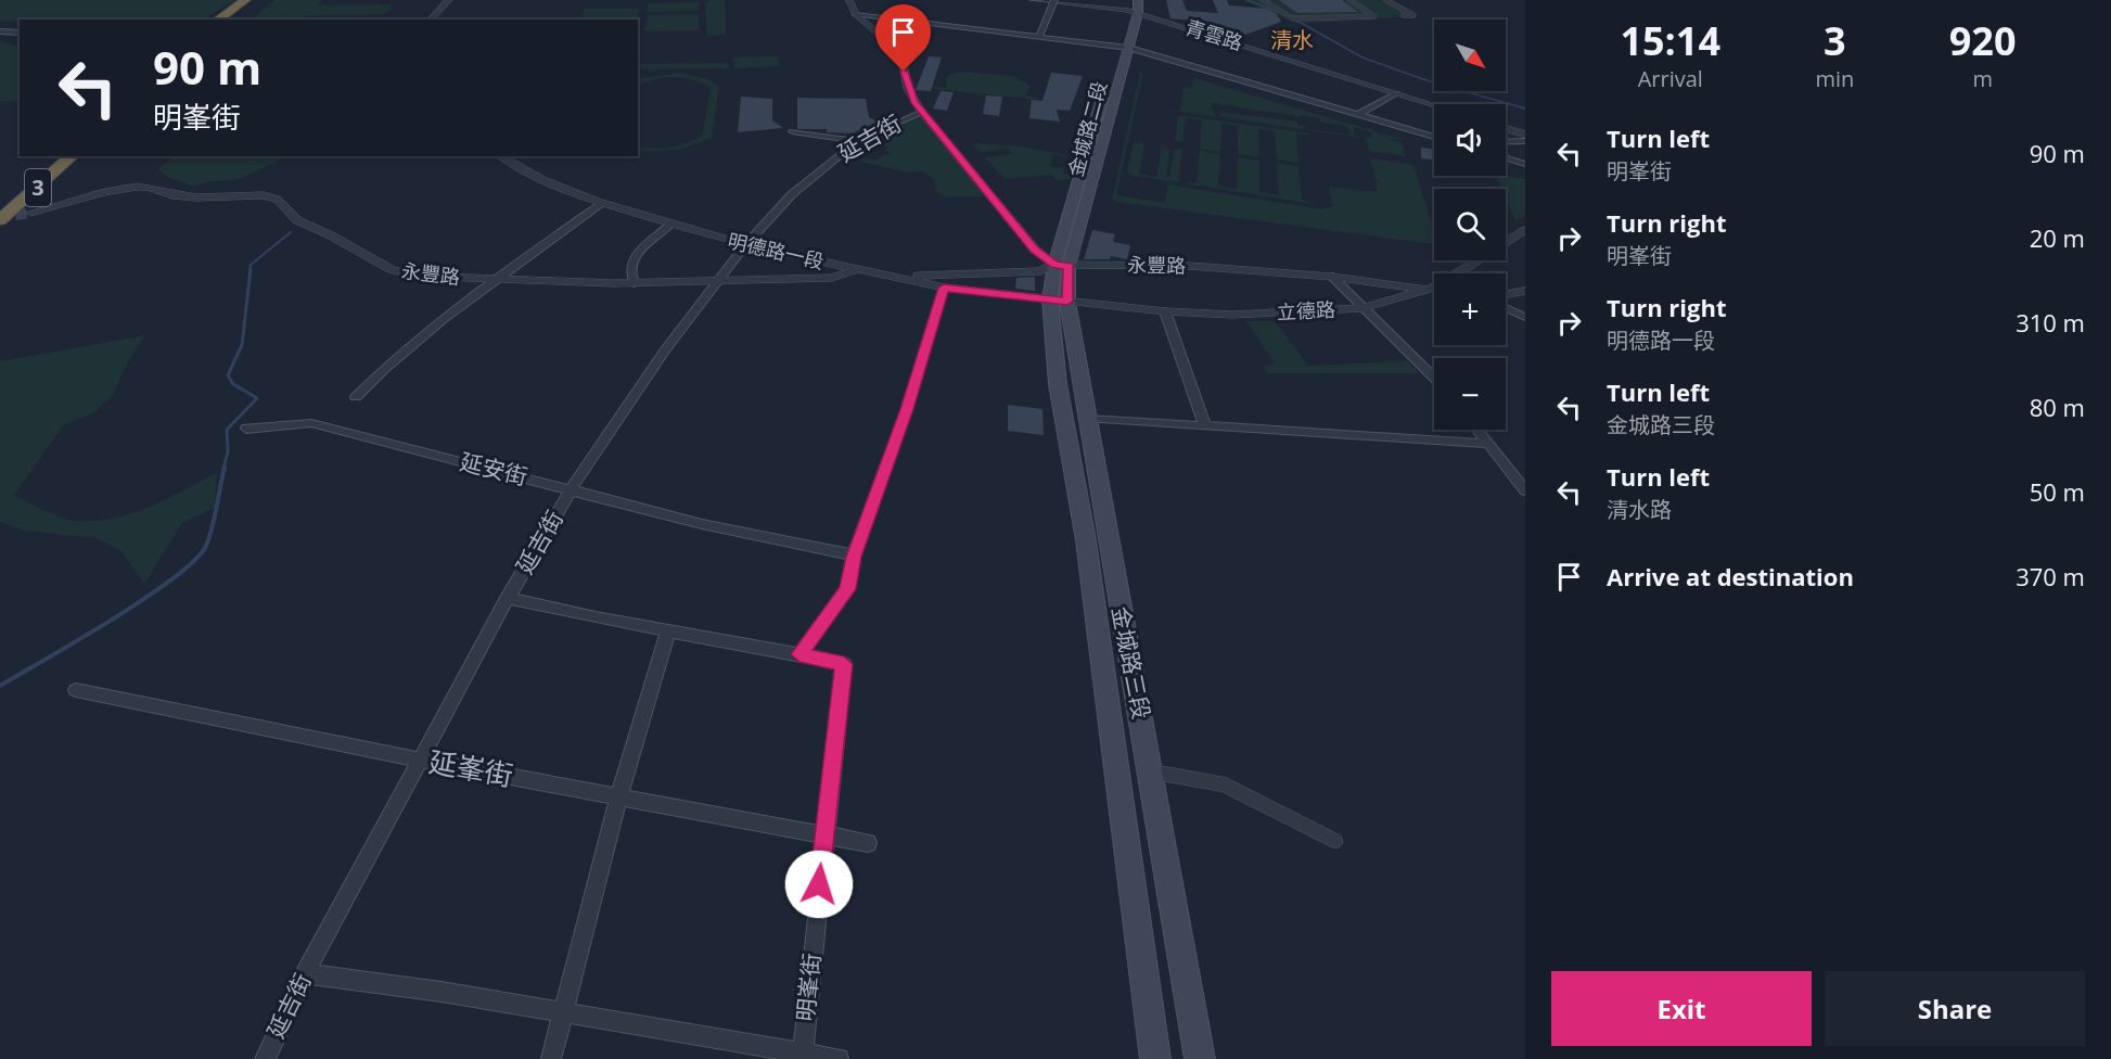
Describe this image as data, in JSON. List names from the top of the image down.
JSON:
{
  "streets": {
    "highway": ["3"],
    "main road": ["金城路二段", "金城路三段"],
    "street": [
      "青雲路",
      "延吉街",
      "明德路一段",
      "永豐路",
      "立德路",
      "延安街",
      "延峯街",
      "明峯街"
    ]
  },
  "crossings": [
    ["青雲路", "金城路二段"],
    ["金城路二段", "永豐路"],
    ["金城路二段", "金城路三段"],
    ["延吉街", "明德路一段"],
    ["延吉街", "永豐路"],
    ["延吉街", "延安街"],
    ["延吉街", "延峯街"],
    ["明德路一段", "永豐路"],
    ["明德路一段", "立德路"],
    ["明德路一段", "金城路三段"],
    ["永豐路", "金城路三段"],
    ["立德路", "金城路三段"],
    ["延峯街", "明峯街"]
  ],
  "districts": ["清水"],
  "north": "bottom right",
  "page": {
    "eta": [
      "15:14",
      "Arrival",
      "3",
      "min",
      "920",
      "m"
    ],
    "map_buttons": ["+", "−"],
    "turn": ["90 m", "明峯街"],
    "list": [
      {
        "name": "Turn left",
        "note": "明峯街",
        "value": "90 m"
      },
      {
        "name": "Turn right",
        "note": "明峯街",
        "value": "20 m"
      },
      {
        "name": "Turn right",
        "note": "明德路一段",
        "value": "310 m"
      },
      {
        "name": "Turn left",
        "note": "金城路三段",
        "value": "80 m"
      },
      {
        "name": "Turn left",
        "note": "清水路",
        "value": "50 m"
      },
      {
        "name": "Arrive at destination",
        "value": "370 m"
      }
    ],
    "buttons": ["Exit", "Share"]
  }
}
